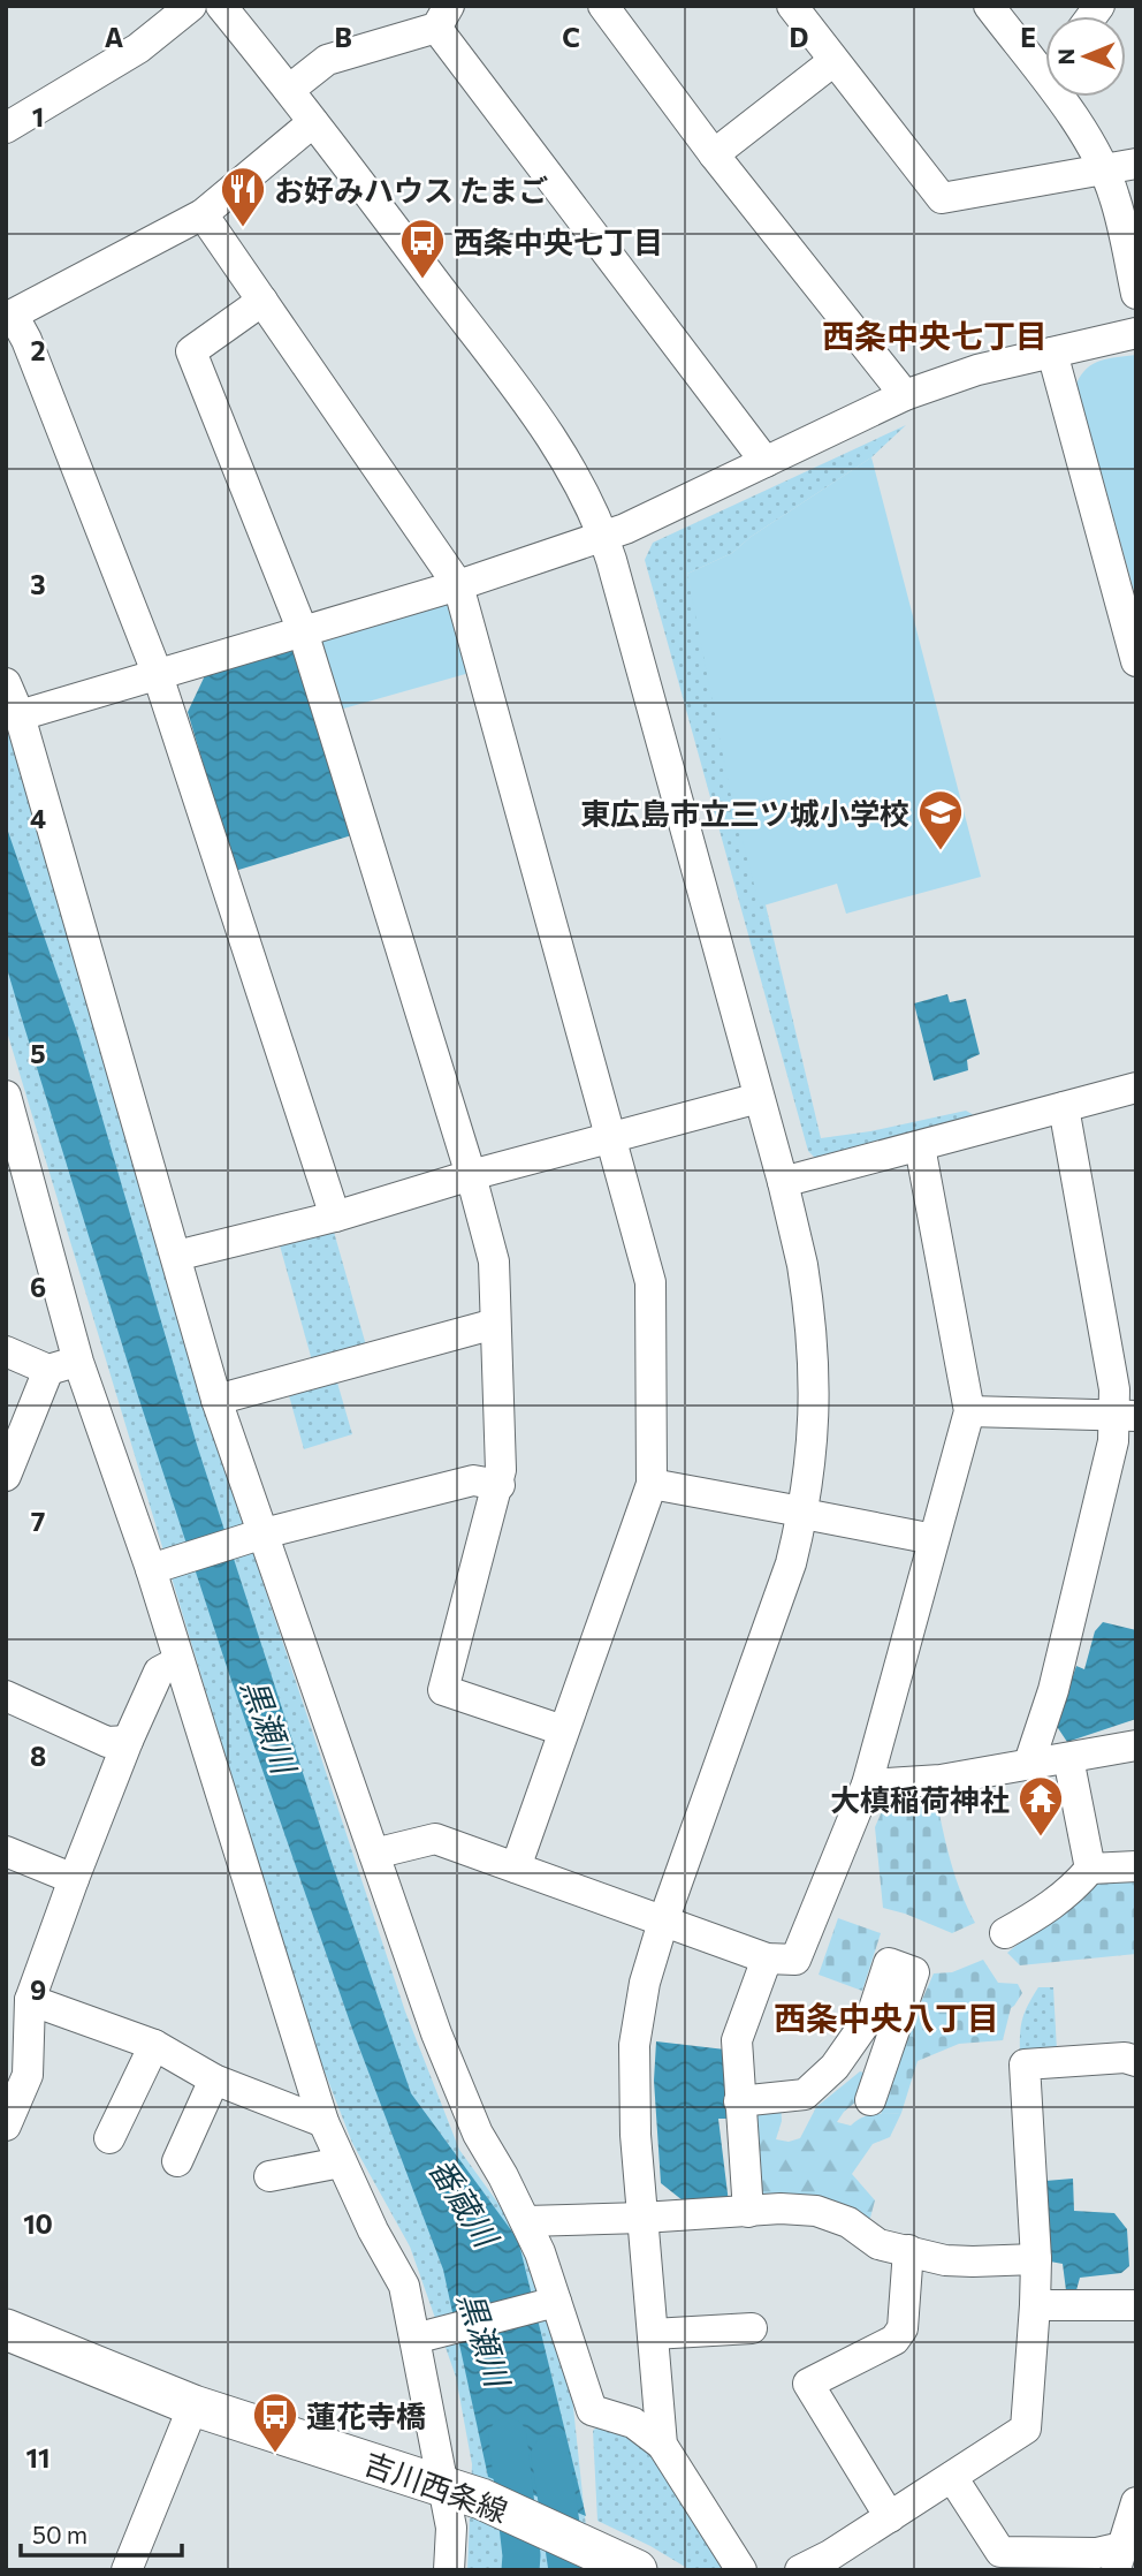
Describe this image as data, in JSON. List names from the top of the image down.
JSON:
{
  "streets": {
    "main road": ["吉川西条線"]
  },
  "districts": ["西条中央七丁目", "西条中央八丁目"],
  "water": ["黒瀬川", "番蔵川"],
  "places": {
    "restaurant": ["お好みハウス たまご"],
    "bus stop": ["西条中央七丁目", "蓮花寺橋"],
    "school or university": ["東広島市立三ツ城小学校"],
    "temple": ["大槙稲荷神社"]
  },
  "scale_bar": "50 m",
  "north": "left",
  "grid": {
    "columns": [
      "A",
      "B",
      "C",
      "D",
      "E"
    ],
    "rows": [
      "1",
      "2",
      "3",
      "4",
      "5",
      "6",
      "7",
      "8",
      "9",
      "10",
      "11"
    ]
  }
}
